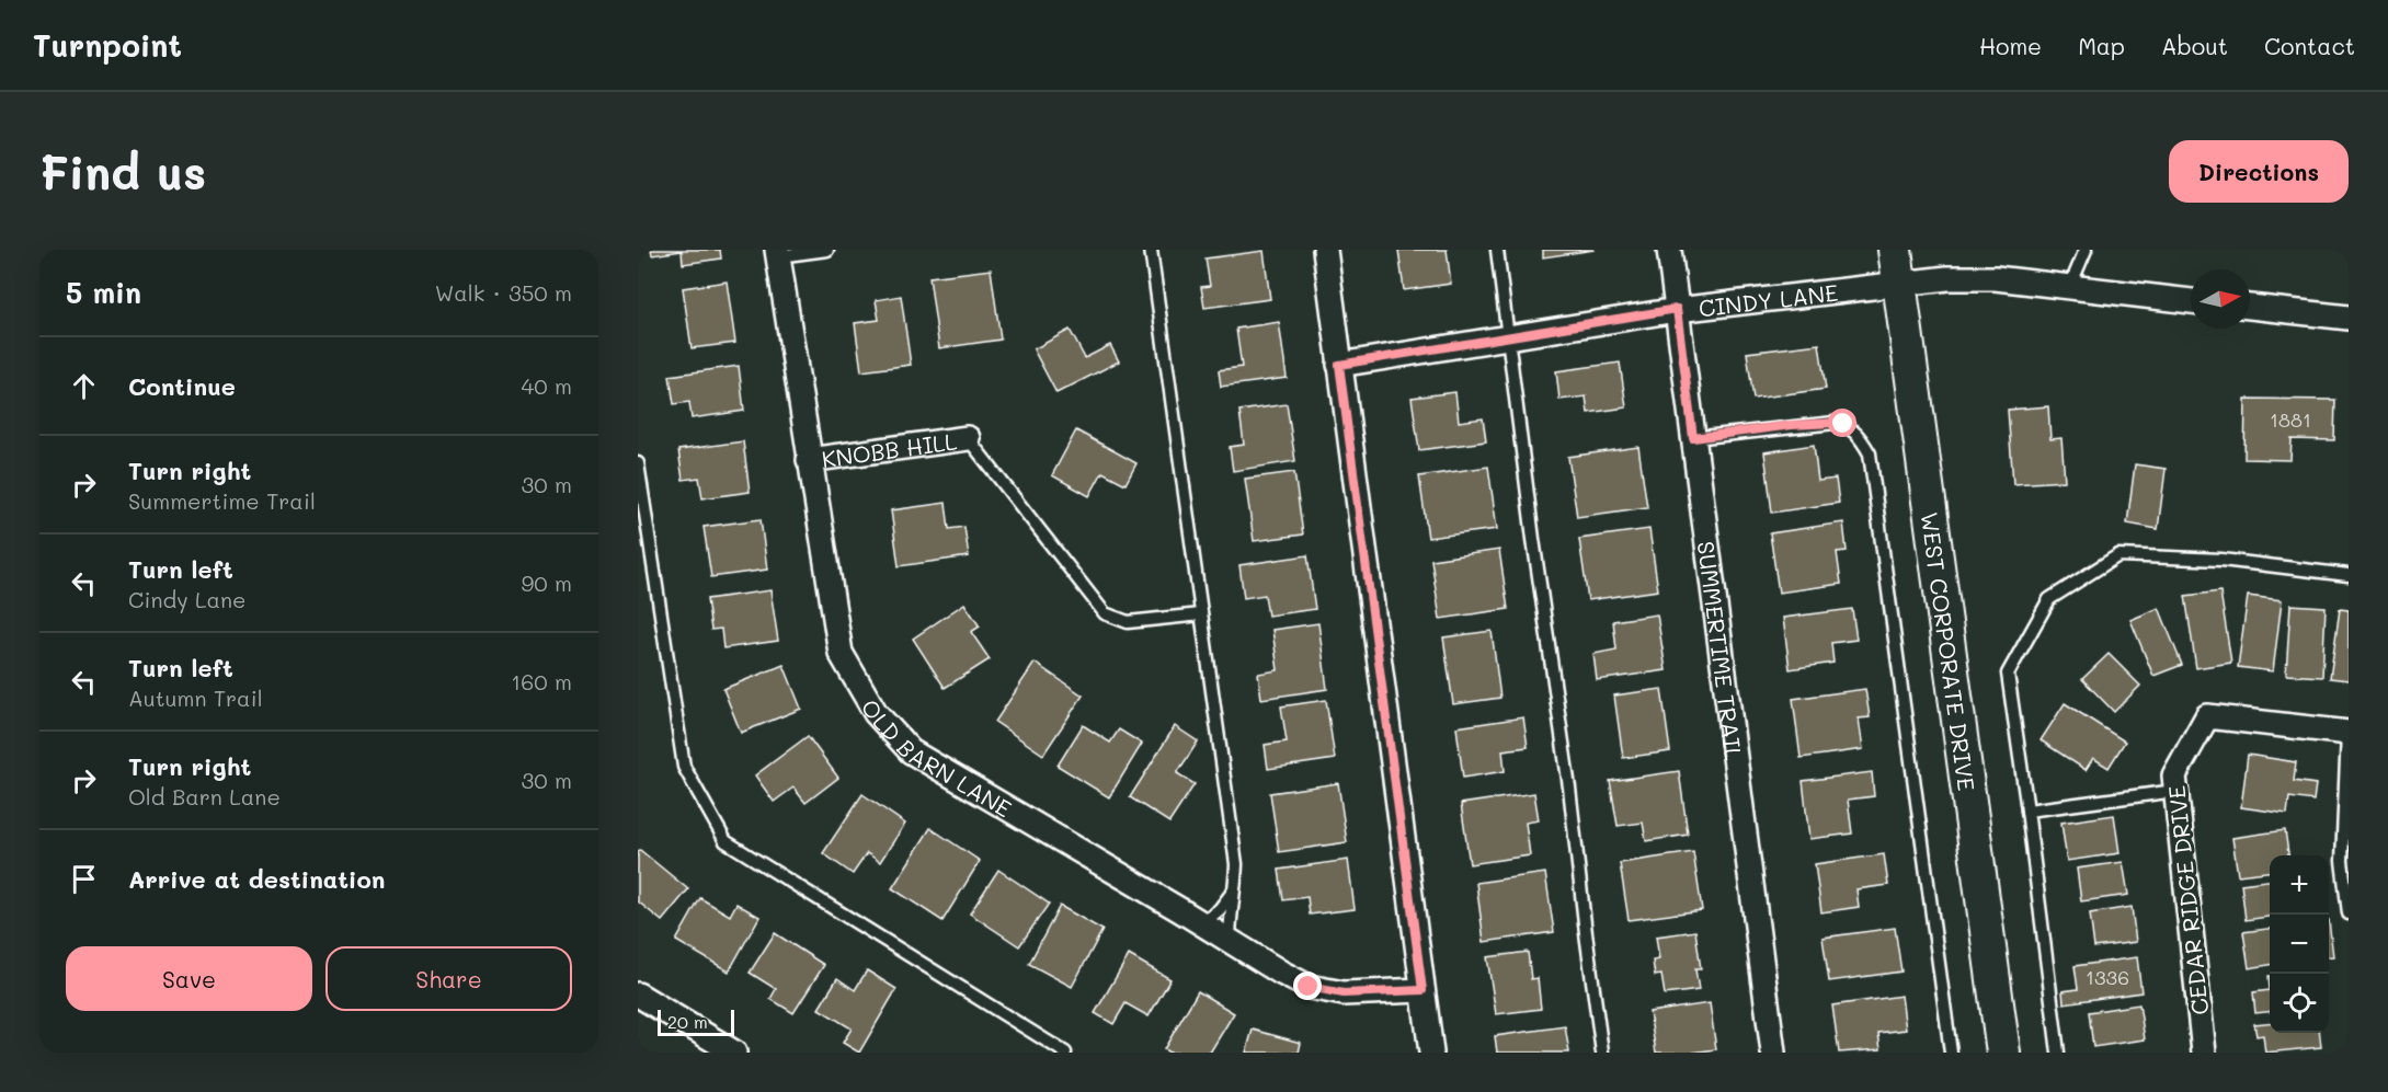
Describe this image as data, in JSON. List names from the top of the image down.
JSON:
{
  "streets": {
    "street": [
      "CINDY LANE",
      "KNOBB HILL",
      "SUMMERTIME TRAIL",
      "WEST CORPORATE DRIVE",
      "OLD BARN LANE",
      "CEDAR RIDGE DRIVE"
    ]
  },
  "crossings": [
    ["CINDY LANE", "SUMMERTIME TRAIL"],
    ["CINDY LANE", "WEST CORPORATE DRIVE"],
    ["KNOBB HILL", "OLD BARN LANE"]
  ],
  "house_numbers": ["1881", "1336"],
  "scale_bar": "20 m",
  "north": "right",
  "page": {
    "header": "Turnpoint",
    "nav": [
      "Home",
      "Map",
      "About",
      "Contact"
    ],
    "buttons": [
      "Directions",
      ["Save", "Share"]
    ],
    "title": "Find us",
    "heading": ["5 min", "Walk · 350 m"],
    "list": [
      ["Continue", "40 m"],
      ["Turn right", "Summertime Trail", "30 m"],
      ["Turn left", "Cindy Lane", "90 m"],
      ["Turn left", "Autumn Trail", "160 m"],
      ["Turn right", "Old Barn Lane", "30 m"],
      "Arrive at destination"
    ],
    "map_buttons": ["+", "−"],
    "scale": "20 m"
  }
}
